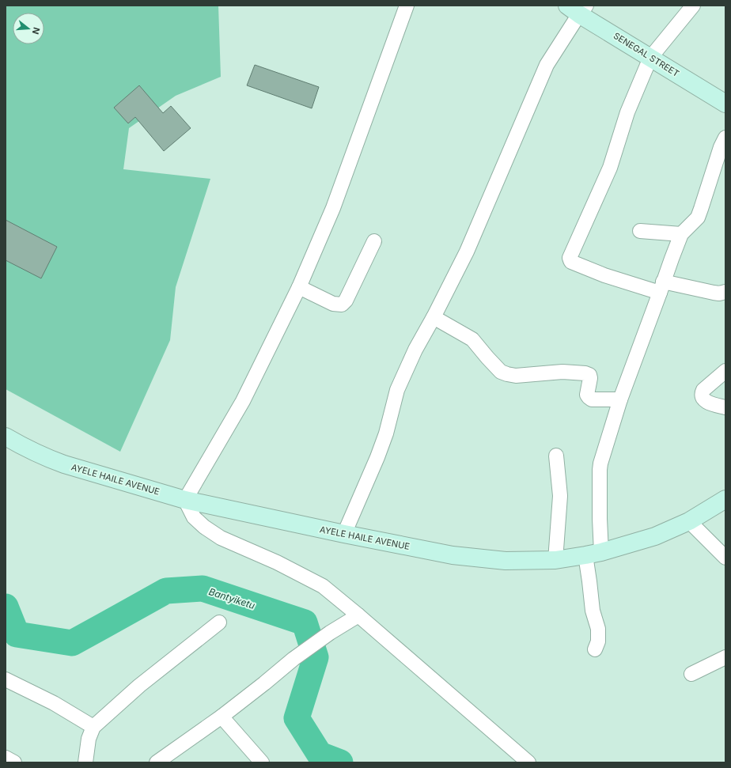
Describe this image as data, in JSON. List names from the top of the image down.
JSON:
{
  "streets": {
    "main road": ["SENEGAL STREET", "AYELE HAILE AVENUE"]
  },
  "water": ["Bantyiketu"],
  "north": "right"
}
